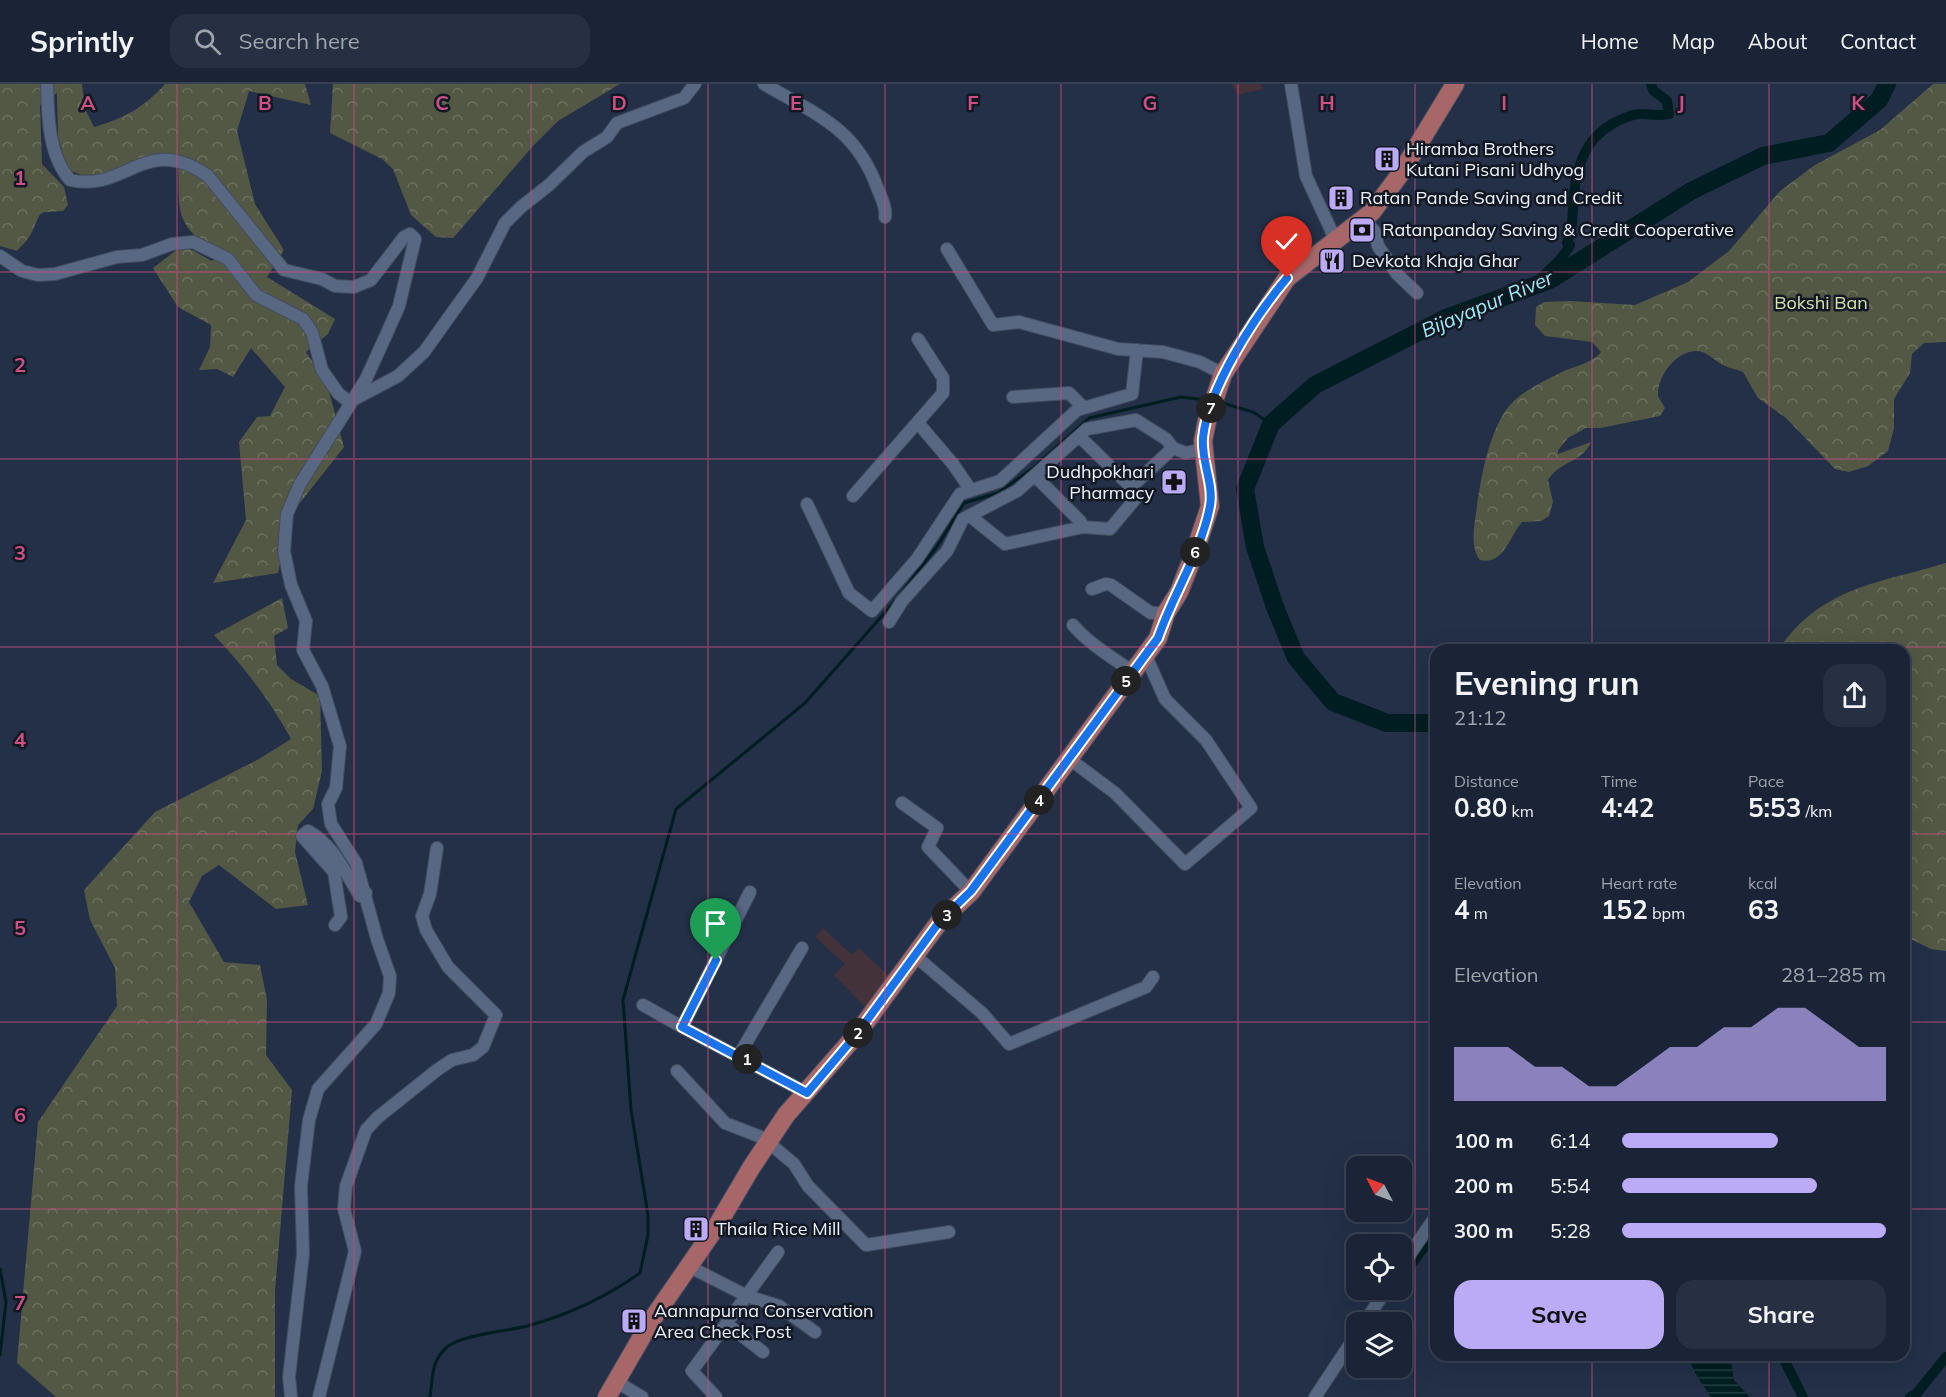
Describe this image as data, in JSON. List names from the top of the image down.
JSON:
{
  "water": ["Bijayapur River"],
  "parks": ["Bokshi Ban"],
  "places": {
    "building": [
      "Hiramba Brothers Kutani Pisani Udhyog",
      "Ratan Pande Saving and Credit",
      "Thaila Rice Mill",
      "Aannapurna Conservation Area Check Post"
    ],
    "bank": ["Ratanpanday Saving & Credit Cooperative"],
    "restaurant": ["Devkota Khaja Ghar"],
    "pharmacy": ["Dudhpokhari Pharmacy"]
  },
  "north": "top left",
  "page": {
    "header": "Sprintly",
    "search": "Search here",
    "nav": [
      "Home",
      "Map",
      "About",
      "Contact"
    ],
    "pins": [
      "7",
      "6",
      "5",
      "4",
      "3",
      "2",
      "1"
    ],
    "heading": ["Evening run", "21:12"],
    "stats": [
      ["Distance", "0.80 km"],
      ["Time", "4:42"],
      ["Pace", "5:53 /km"],
      ["Elevation", "4 m"],
      ["Heart rate", "152 bpm"],
      ["kcal", "63"]
    ],
    "chart": ["Elevation", "281–285 m"],
    "list": [
      {
        "name": "100 m",
        "note": "6:14"
      },
      {
        "name": "200 m",
        "note": "5:54"
      },
      {
        "name": "300 m",
        "note": "5:28"
      }
    ],
    "buttons": ["Save", "Share"]
  },
  "grid": {
    "columns": [
      "A",
      "B",
      "C",
      "D",
      "E",
      "F",
      "G",
      "H",
      "I",
      "J",
      "K"
    ],
    "rows": [
      "1",
      "2",
      "3",
      "4",
      "5",
      "6",
      "7"
    ]
  }
}
